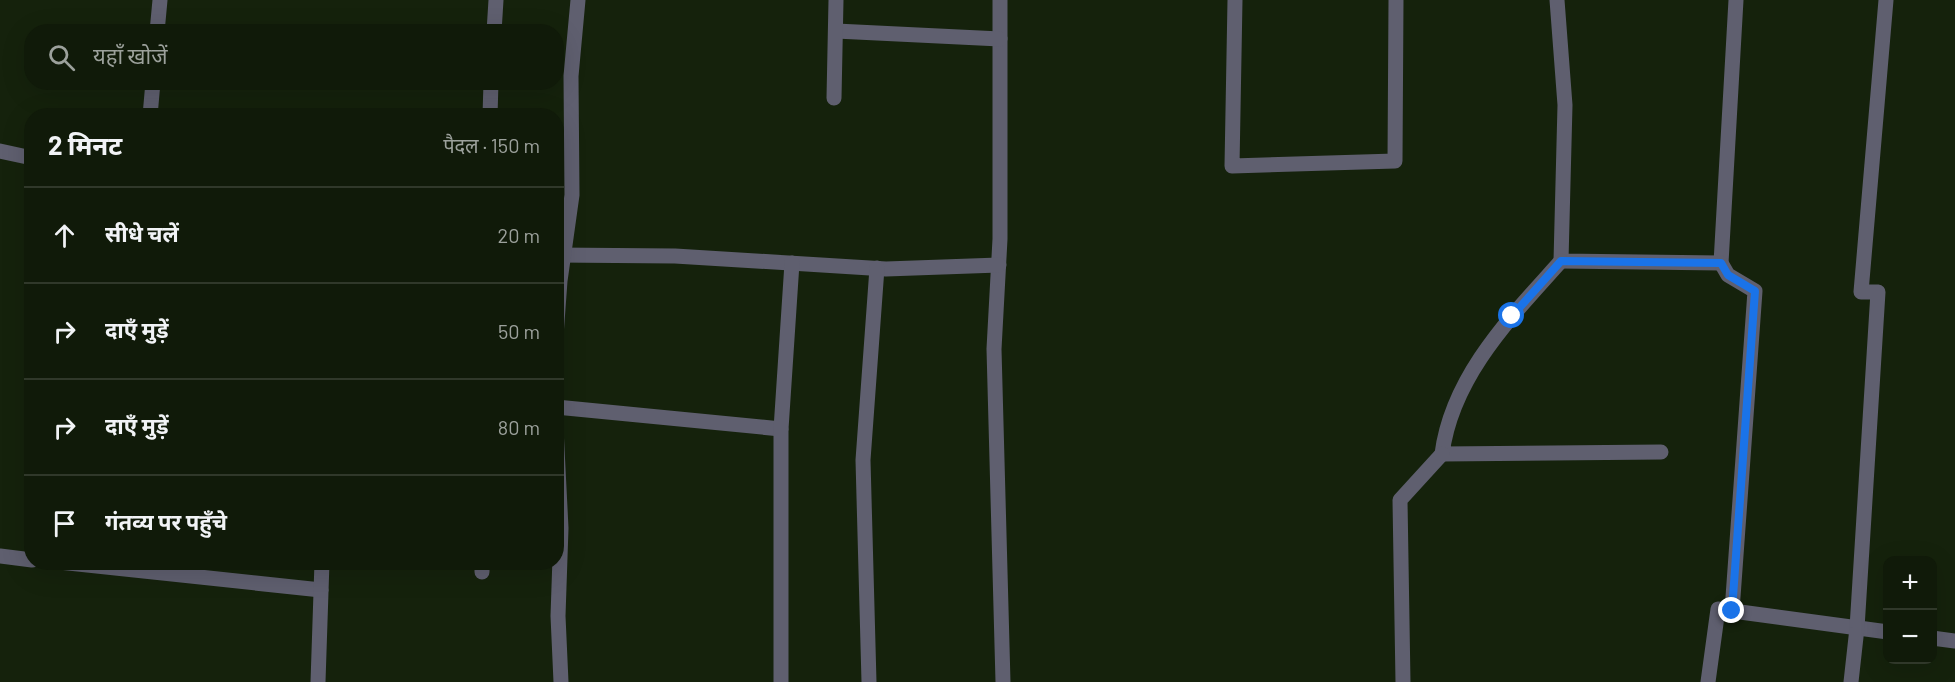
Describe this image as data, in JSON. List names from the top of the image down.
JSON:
{
  "page": {
    "search": "यहाँ खोजें",
    "heading": ["2 मिनट", "पैदल · 150 m"],
    "list": [
      ["सीधे चलें", "20 m"],
      ["दाएँ मुड़ें", "50 m"],
      ["दाएँ मुड़ें", "80 m"],
      "गंतव्य पर पहुँचे"
    ],
    "map_buttons": ["+", "−"]
  }
}
